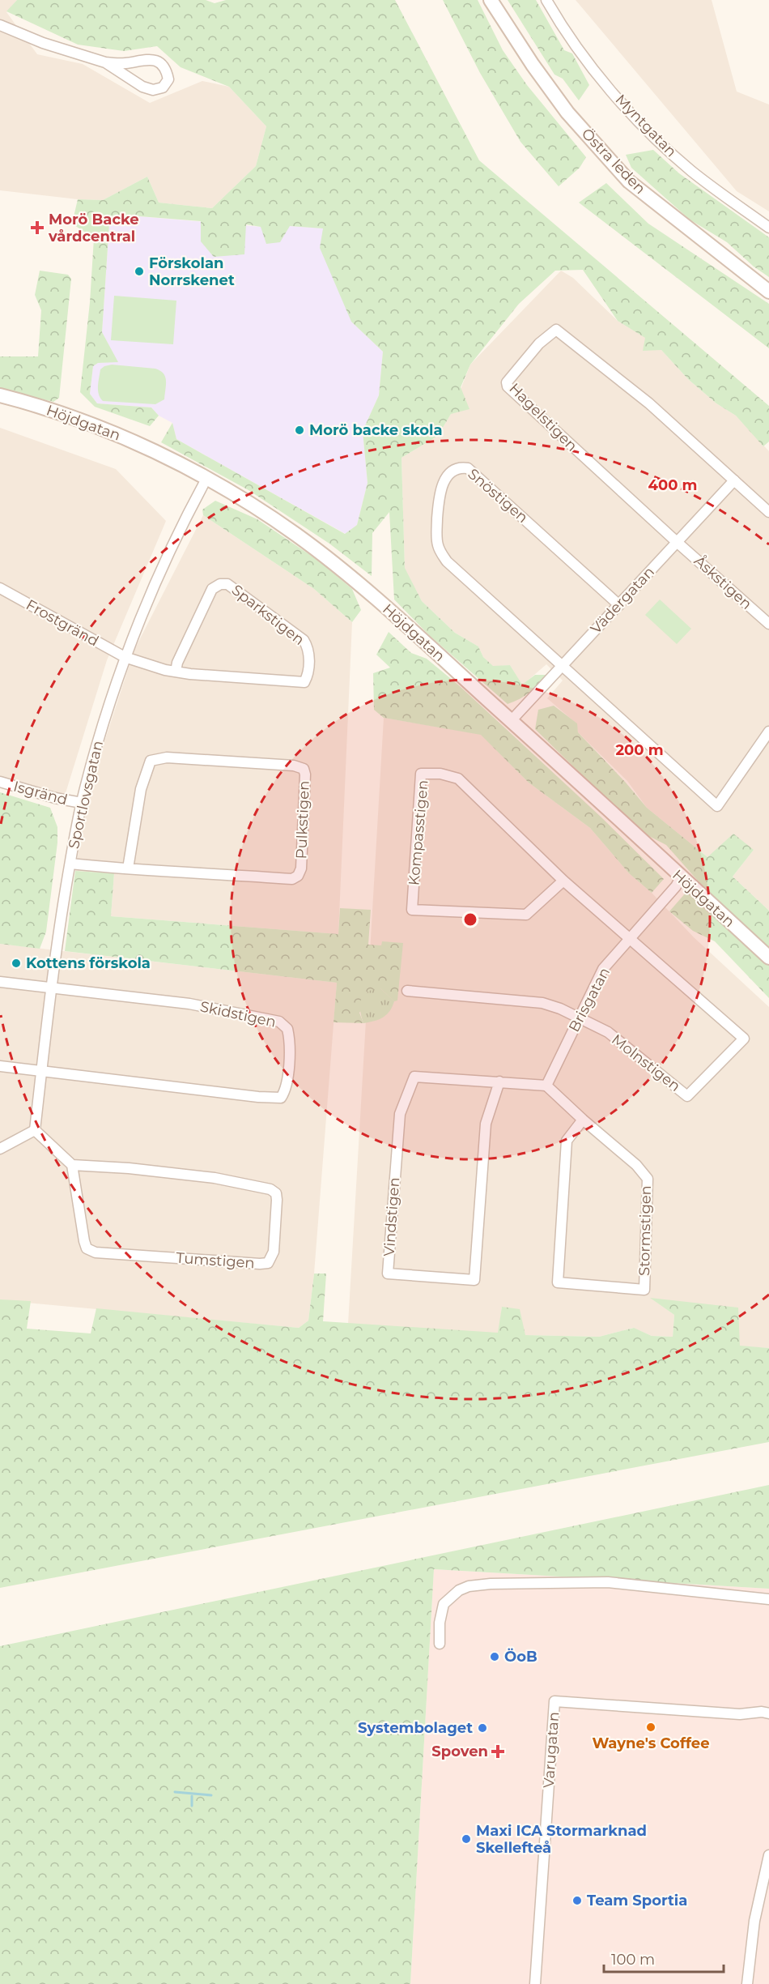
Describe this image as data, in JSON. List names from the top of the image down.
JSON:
{
  "streets": {
    "street": [
      "Myntgatan",
      "Östra leden",
      "Hagelstigen",
      "Höjdgatan",
      "Snöstigen",
      "Åskstigen",
      "Vädergatan",
      "Sparkstigen",
      "Frostgränd",
      "Isgränd",
      "Sportlovsgatan",
      "Pulkstigen",
      "Kompasstigen",
      "Brisgatan",
      "Skidstigen",
      "Molnstigen",
      "Vindstigen",
      "Stormstigen",
      "Tumstigen",
      "Varugatan"
    ]
  },
  "crossings": [
    ["Hagelstigen", "Åskstigen"],
    ["Hagelstigen", "Vädergatan"],
    ["Höjdgatan", "Vädergatan"],
    ["Höjdgatan", "Sportlovsgatan"],
    ["Höjdgatan", "Brisgatan"],
    ["Snöstigen", "Vädergatan"],
    ["Åskstigen", "Vädergatan"],
    ["Sparkstigen", "Frostgränd"],
    ["Sparkstigen", "Sportlovsgatan"],
    ["Frostgränd", "Sportlovsgatan"],
    ["Isgränd", "Sportlovsgatan"],
    ["Sportlovsgatan", "Pulkstigen"],
    ["Sportlovsgatan", "Skidstigen"],
    ["Kompasstigen", "Brisgatan"],
    ["Kompasstigen", "Molnstigen"],
    ["Brisgatan", "Molnstigen"],
    ["Brisgatan", "Vindstigen"],
    ["Brisgatan", "Stormstigen"],
    ["Vindstigen", "Stormstigen"]
  ],
  "places": {
    "health": ["Morö Backe vårdcentral", "Spoven"],
    "other": [
      "Förskolan Norrskenet",
      "Morö backe skola",
      "Kottens förskola",
      "ÖoB",
      "Wayne's Coffee",
      "Systembolaget",
      "Maxi ICA Stormarknad Skellefteå",
      "Team Sportia"
    ]
  },
  "scale_bar": "100 m",
  "rings": ["400 m", "200 m"]
}
